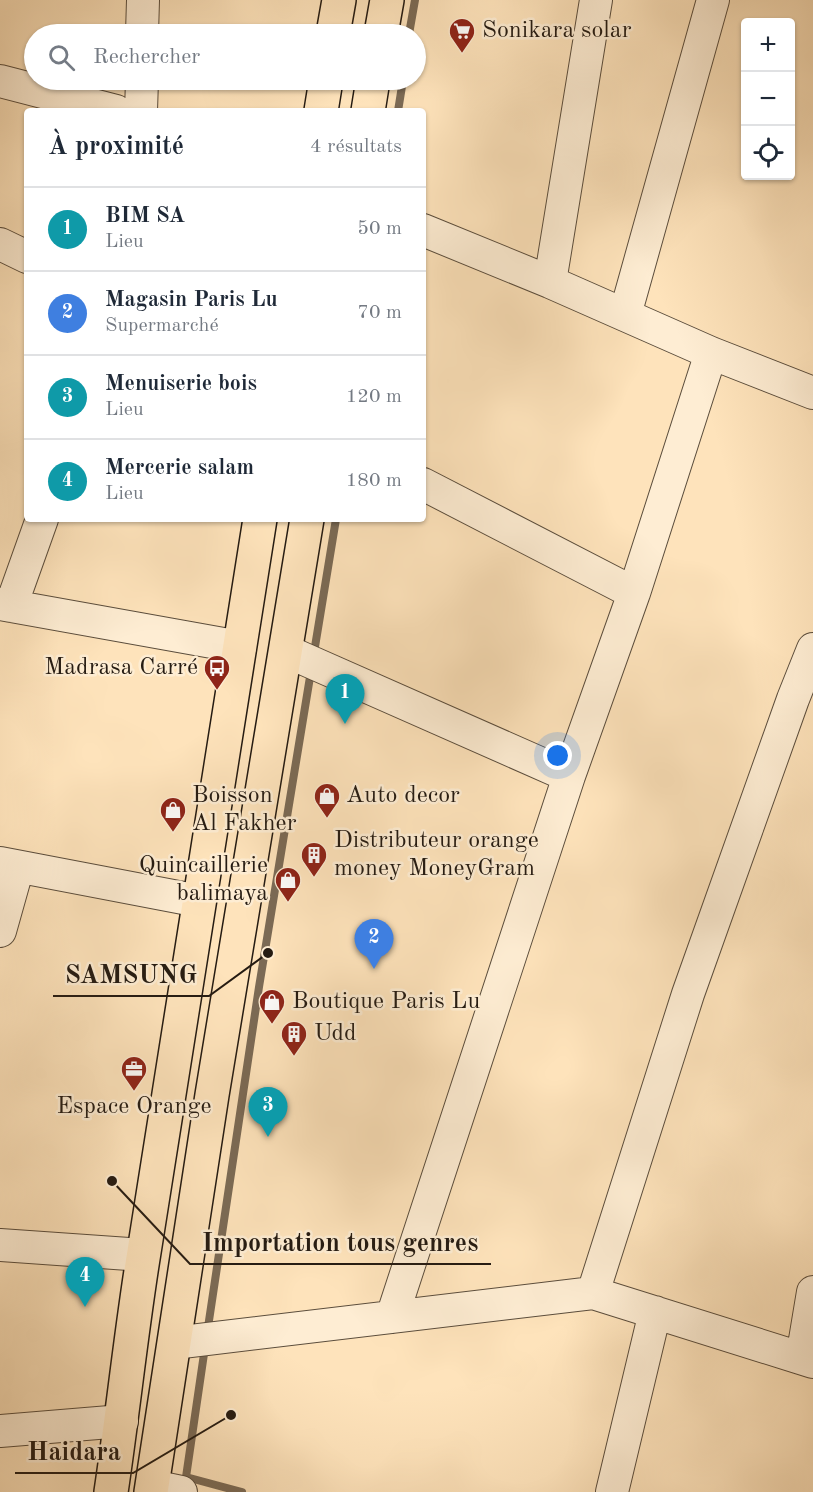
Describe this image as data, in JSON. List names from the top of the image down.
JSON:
{
  "places": {
    "supermarket": ["Sonikara solar"],
    "bus stop": ["Madrasa Carré"],
    "shop": [
      "Auto decor",
      "Boisson Al Fakher",
      "Quincaillerie balimaya",
      "Boutique Paris Lu"
    ],
    "building": ["Distributeur orange money MoneyGram", "Udd"],
    "other": ["SAMSUNG", "Importation tous genres", "Haidara"],
    "office": ["Espace Orange"]
  },
  "page": {
    "map_buttons": ["+", "−"],
    "search": "Rechercher",
    "heading": ["À proximité", "4 résultats"],
    "list": [
      {
        "mark": "1",
        "name": "BIM SA",
        "note": "Lieu",
        "value": "50 m"
      },
      {
        "mark": "2",
        "name": "Magasin Paris Lu",
        "note": "Supermarché",
        "value": "70 m"
      },
      {
        "mark": "3",
        "name": "Menuiserie bois",
        "note": "Lieu",
        "value": "120 m"
      },
      {
        "mark": "4",
        "name": "Mercerie salam",
        "note": "Lieu",
        "value": "180 m"
      }
    ],
    "pins": [
      "1",
      "2",
      "3",
      "4"
    ]
  }
}
